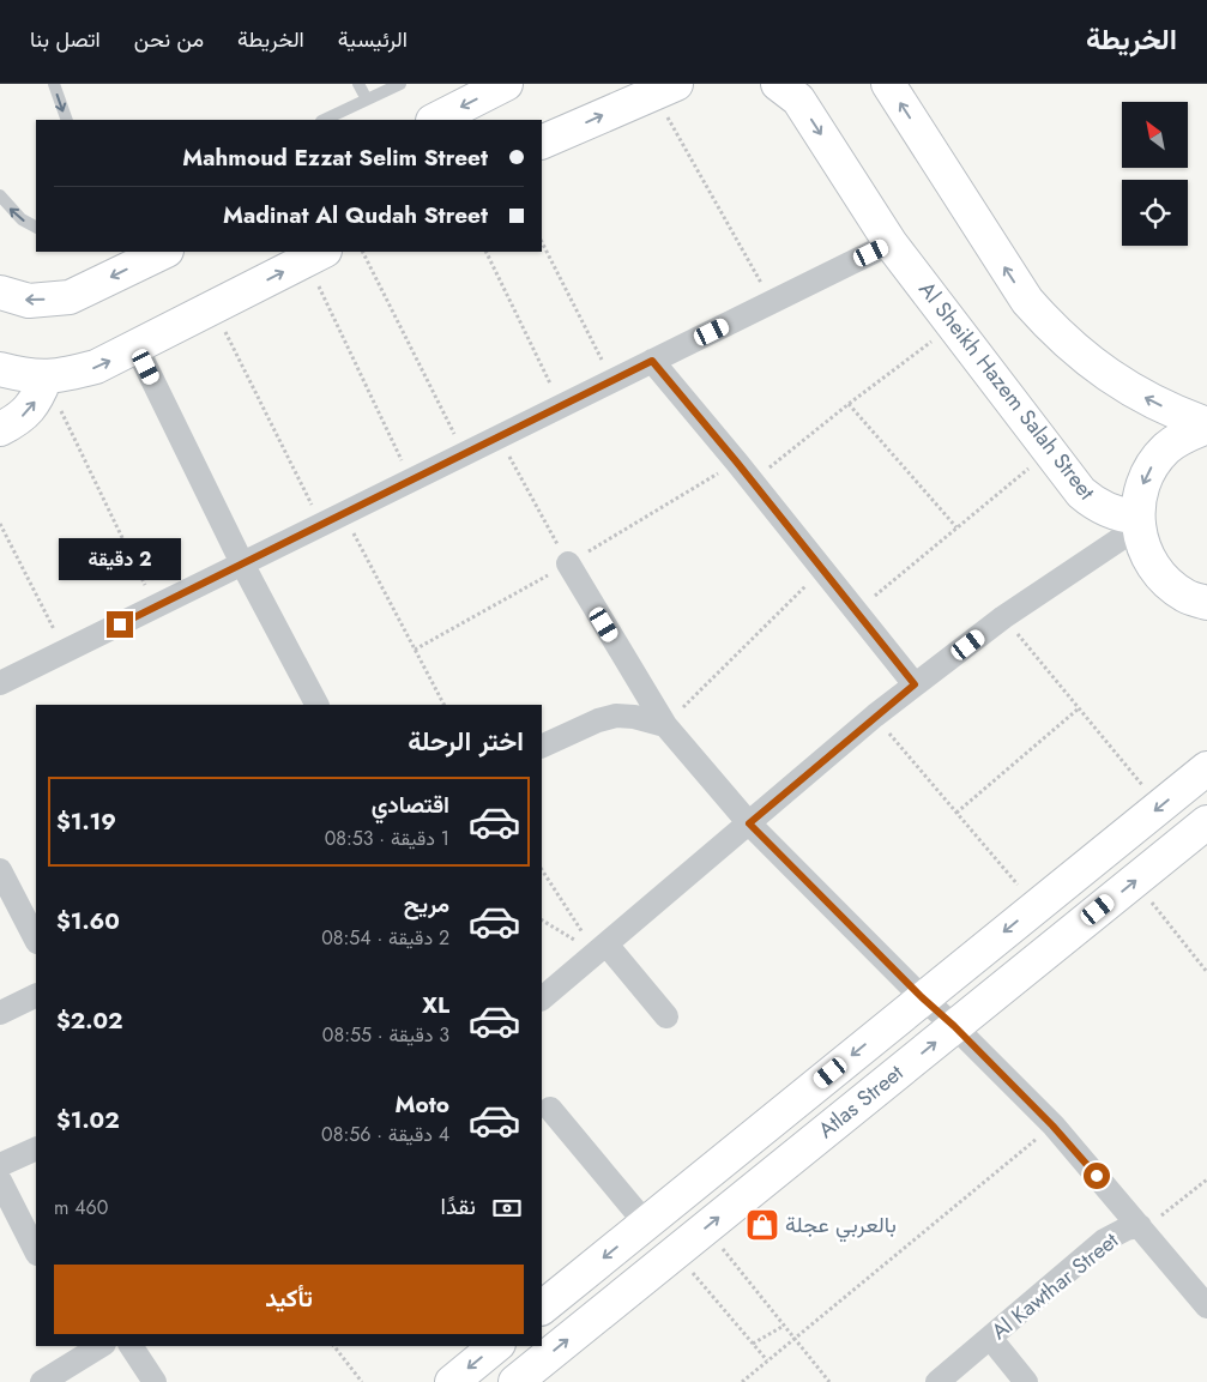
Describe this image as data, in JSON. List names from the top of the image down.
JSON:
{
  "streets": {
    "street": ["Al Sheikh Hazem Salah Street", "Atlas Street", "Al Kawthar Street"]
  },
  "places": {
    "shop": ["بالعربي عجلة"]
  },
  "north": "top left",
  "page": {
    "header": "الخريطة",
    "nav": [
      "الرئيسية",
      "الخريطة",
      "من نحن",
      "اتصل بنا"
    ],
    "banner": ["Mahmoud Ezzat Selim Street", "Madinat Al Qudah Street"],
    "bubble": "2 دقيقة",
    "heading": "اختر الرحلة",
    "list": [
      {
        "name": "اقتصادي",
        "note": "1 دقيقة · 08:53",
        "value": "$1.19"
      },
      {
        "name": "مريح",
        "note": "2 دقيقة · 08:54",
        "value": "$1.60"
      },
      {
        "name": "XL",
        "note": "3 دقيقة · 08:55",
        "value": "$2.02"
      },
      {
        "name": "Moto",
        "note": "4 دقيقة · 08:56",
        "value": "$1.02"
      }
    ],
    "pay": ["نقدًا", "460 m"],
    "buttons": "تأكيد"
  }
}
